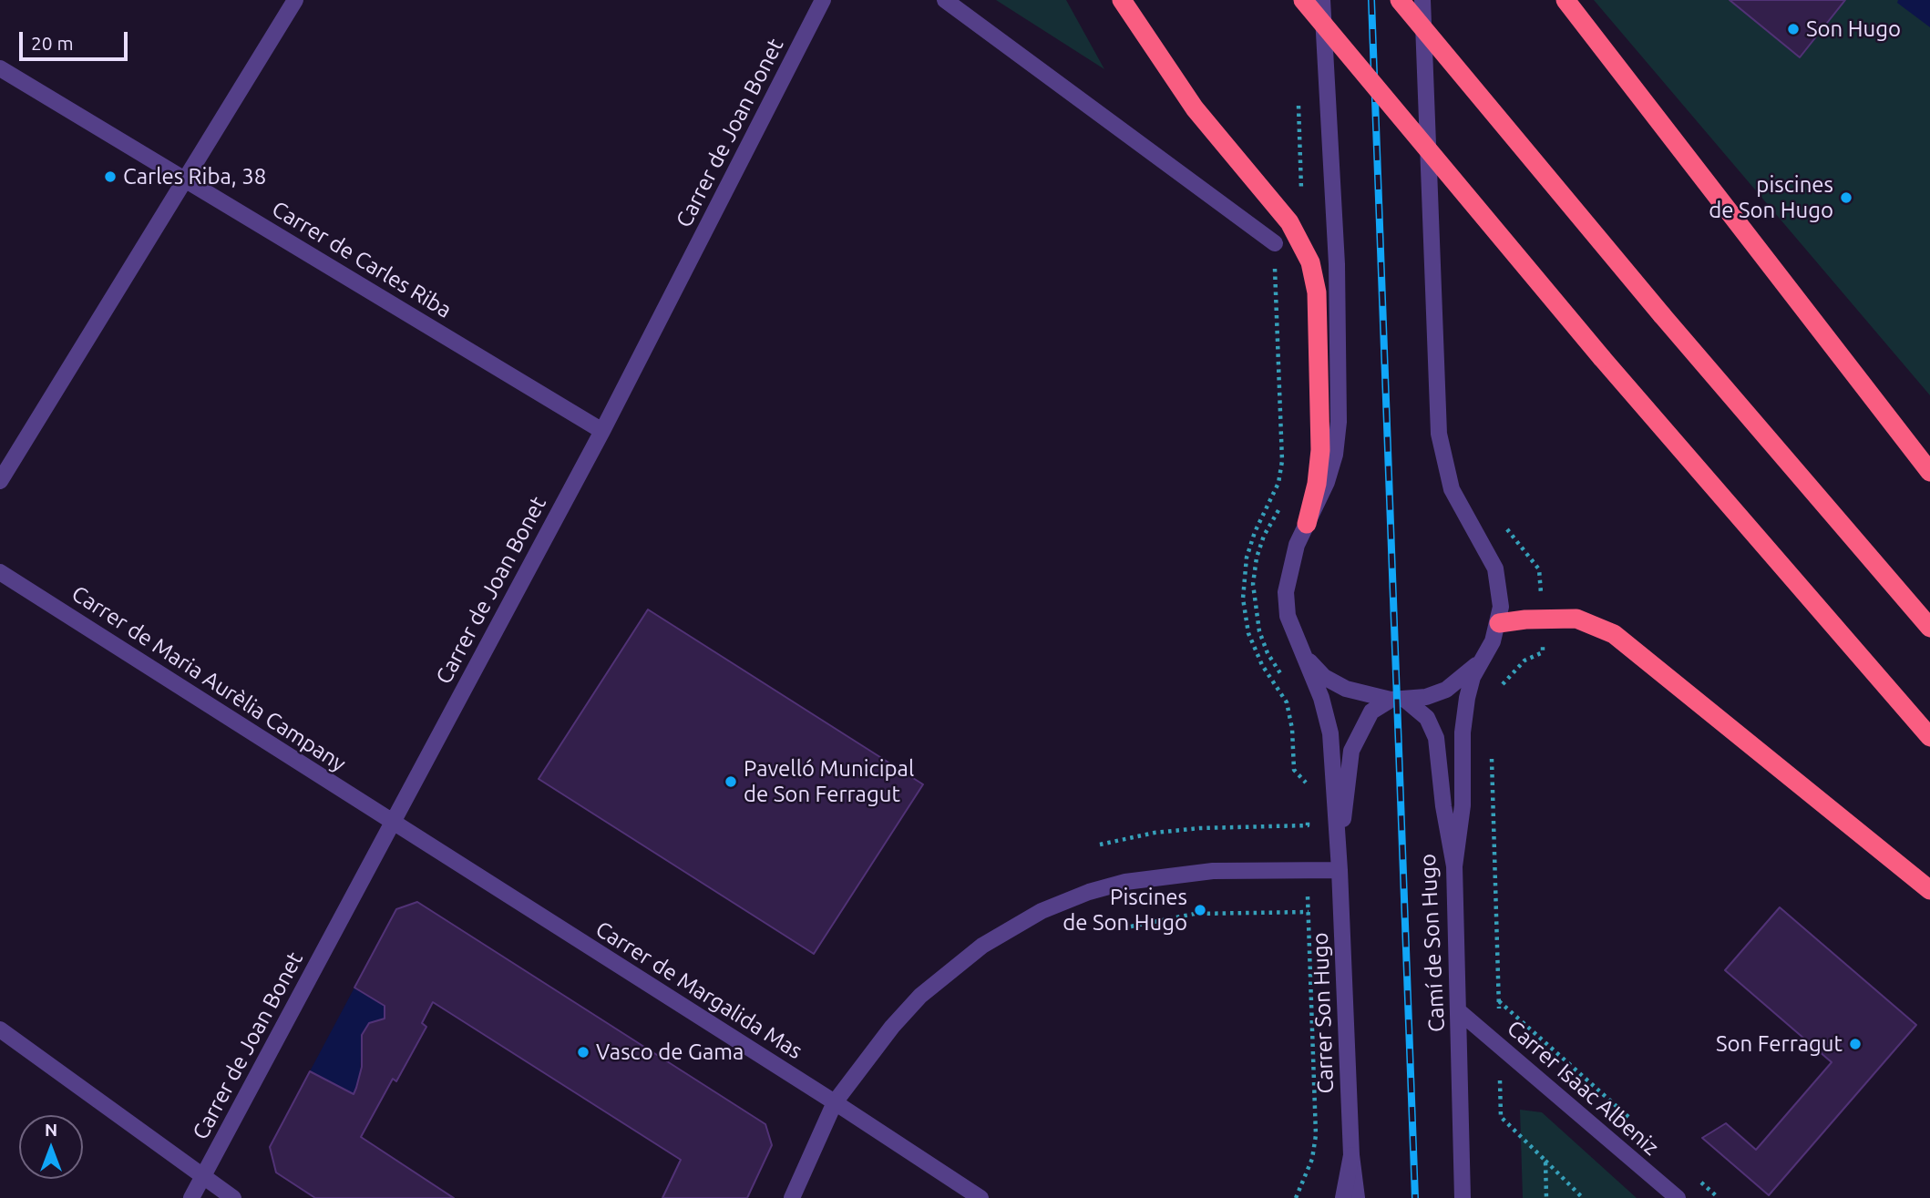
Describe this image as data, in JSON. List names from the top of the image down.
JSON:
{
  "streets": {
    "street": [
      "Carrer de Joan Bonet",
      "Carrer de Carles Riba",
      "Carrer de Maria Aurèlia Campany",
      "Camí de Son Hugo",
      "Carrer de Margalida Mas",
      "Carrer Son Hugo",
      "Carrer Isaac Albeniz"
    ]
  },
  "crossings": [
    ["Carrer de Joan Bonet", "Carrer de Carles Riba"],
    ["Carrer de Joan Bonet", "Carrer de Maria Aurèlia Campany"],
    ["Carrer de Joan Bonet", "Carrer de Margalida Mas"],
    ["Carrer de Maria Aurèlia Campany", "Carrer de Margalida Mas"],
    ["Camí de Son Hugo", "Carrer Isaac Albeniz"]
  ],
  "places": [
    "Son Hugo",
    "Carles Riba, 38",
    "piscines de Son Hugo",
    "Pavelló Municipal de Son Ferragut",
    "Piscines de Son Hugo",
    "Son Ferragut",
    "Vasco de Gama"
  ],
  "scale_bar": "20 m",
  "north": "top"
}
